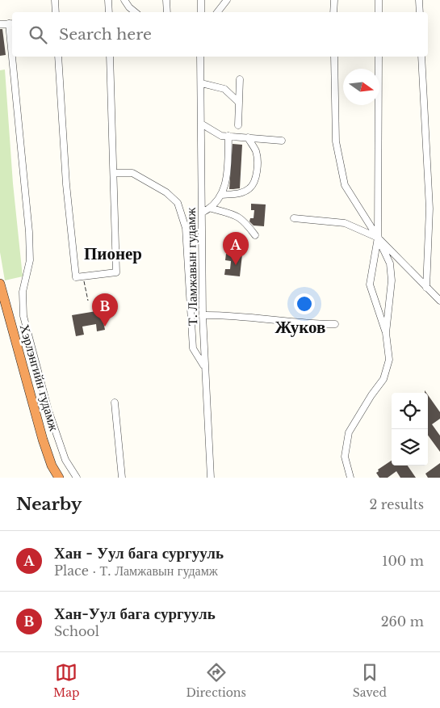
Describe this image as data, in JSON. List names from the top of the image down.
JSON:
{
  "streets": {
    "highway": ["Хэрлэнгийн гудамж"],
    "street": ["Т. Ламжавын гудамж"]
  },
  "districts": ["Пионер", "Жуков"],
  "north": "right",
  "page": {
    "search": "Search here",
    "pins": ["A", "B"],
    "heading": ["Nearby", "2 results"],
    "list": [
      {
        "mark": "A",
        "name": "Хан - Уул бага сургууль",
        "note": "Place · Т. Ламжавын гудамж",
        "value": "100 m"
      },
      {
        "mark": "B",
        "name": "Хан-Уул бага сургууль",
        "note": "School",
        "value": "260 m"
      }
    ],
    "nav": ["Map", "Directions", "Saved"]
  }
}
